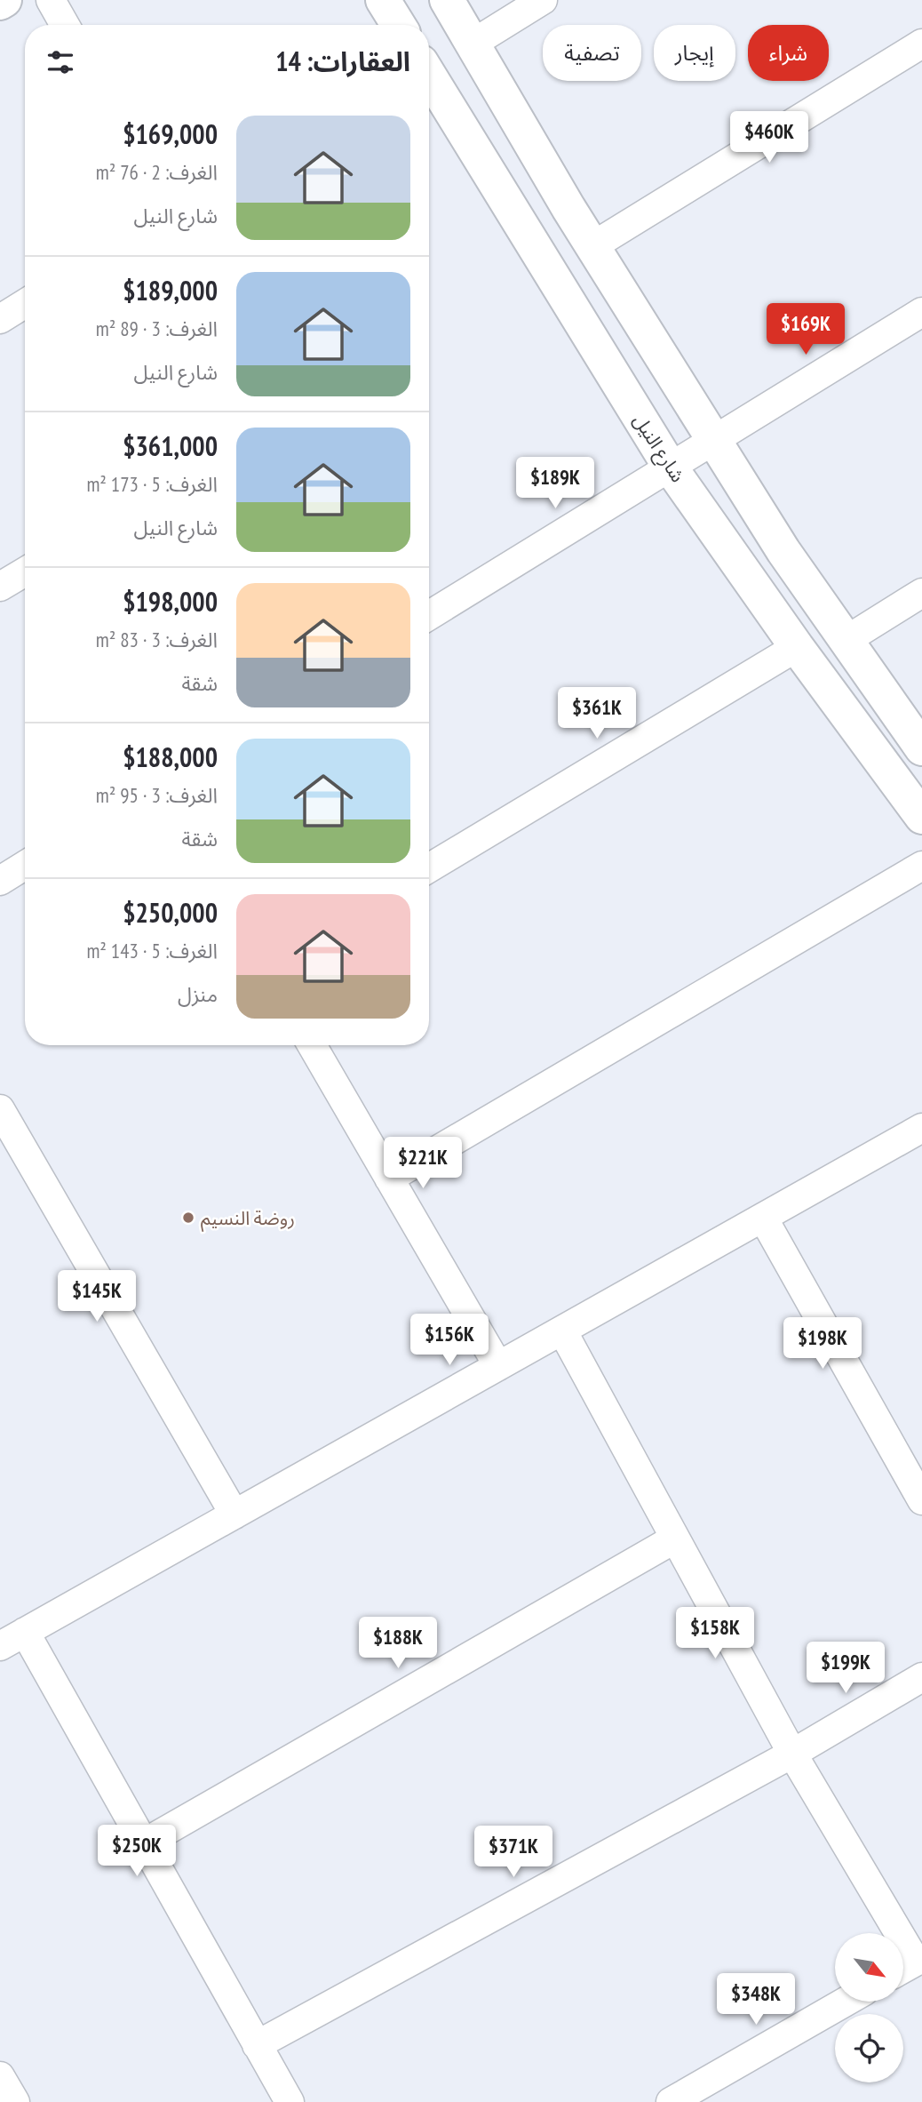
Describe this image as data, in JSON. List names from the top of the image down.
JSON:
{
  "streets": {
    "main road": ["شارع النيل"]
  },
  "places": ["روضة النسيم"],
  "north": "bottom right",
  "page": {
    "chip": ["شراء", "إيجار", "تصفية"],
    "heading": "العقارات: 14",
    "list": [
      {
        "name": "$169,000",
        "note": "الغرف: 2 · 76 m² · شارع النيل"
      },
      {
        "name": "$189,000",
        "note": "الغرف: 3 · 89 m² · شارع النيل"
      },
      {
        "name": "$361,000",
        "note": "الغرف: 5 · 173 m² · شارع النيل"
      },
      {
        "name": "$198,000",
        "note": "الغرف: 3 · 83 m² · شقة"
      },
      {
        "name": "$188,000",
        "note": "الغرف: 3 · 95 m² · شقة"
      },
      {
        "name": "$250,000",
        "note": "الغرف: 5 · 143 m² · منزل"
      }
    ],
    "price": [
      "$460K",
      "$169K",
      "$189K",
      "$361K",
      "$221K",
      "$145K",
      "$156K",
      "$198K",
      "$158K",
      "$188K",
      "$199K",
      "$250K",
      "$371K",
      "$348K"
    ]
  }
}
